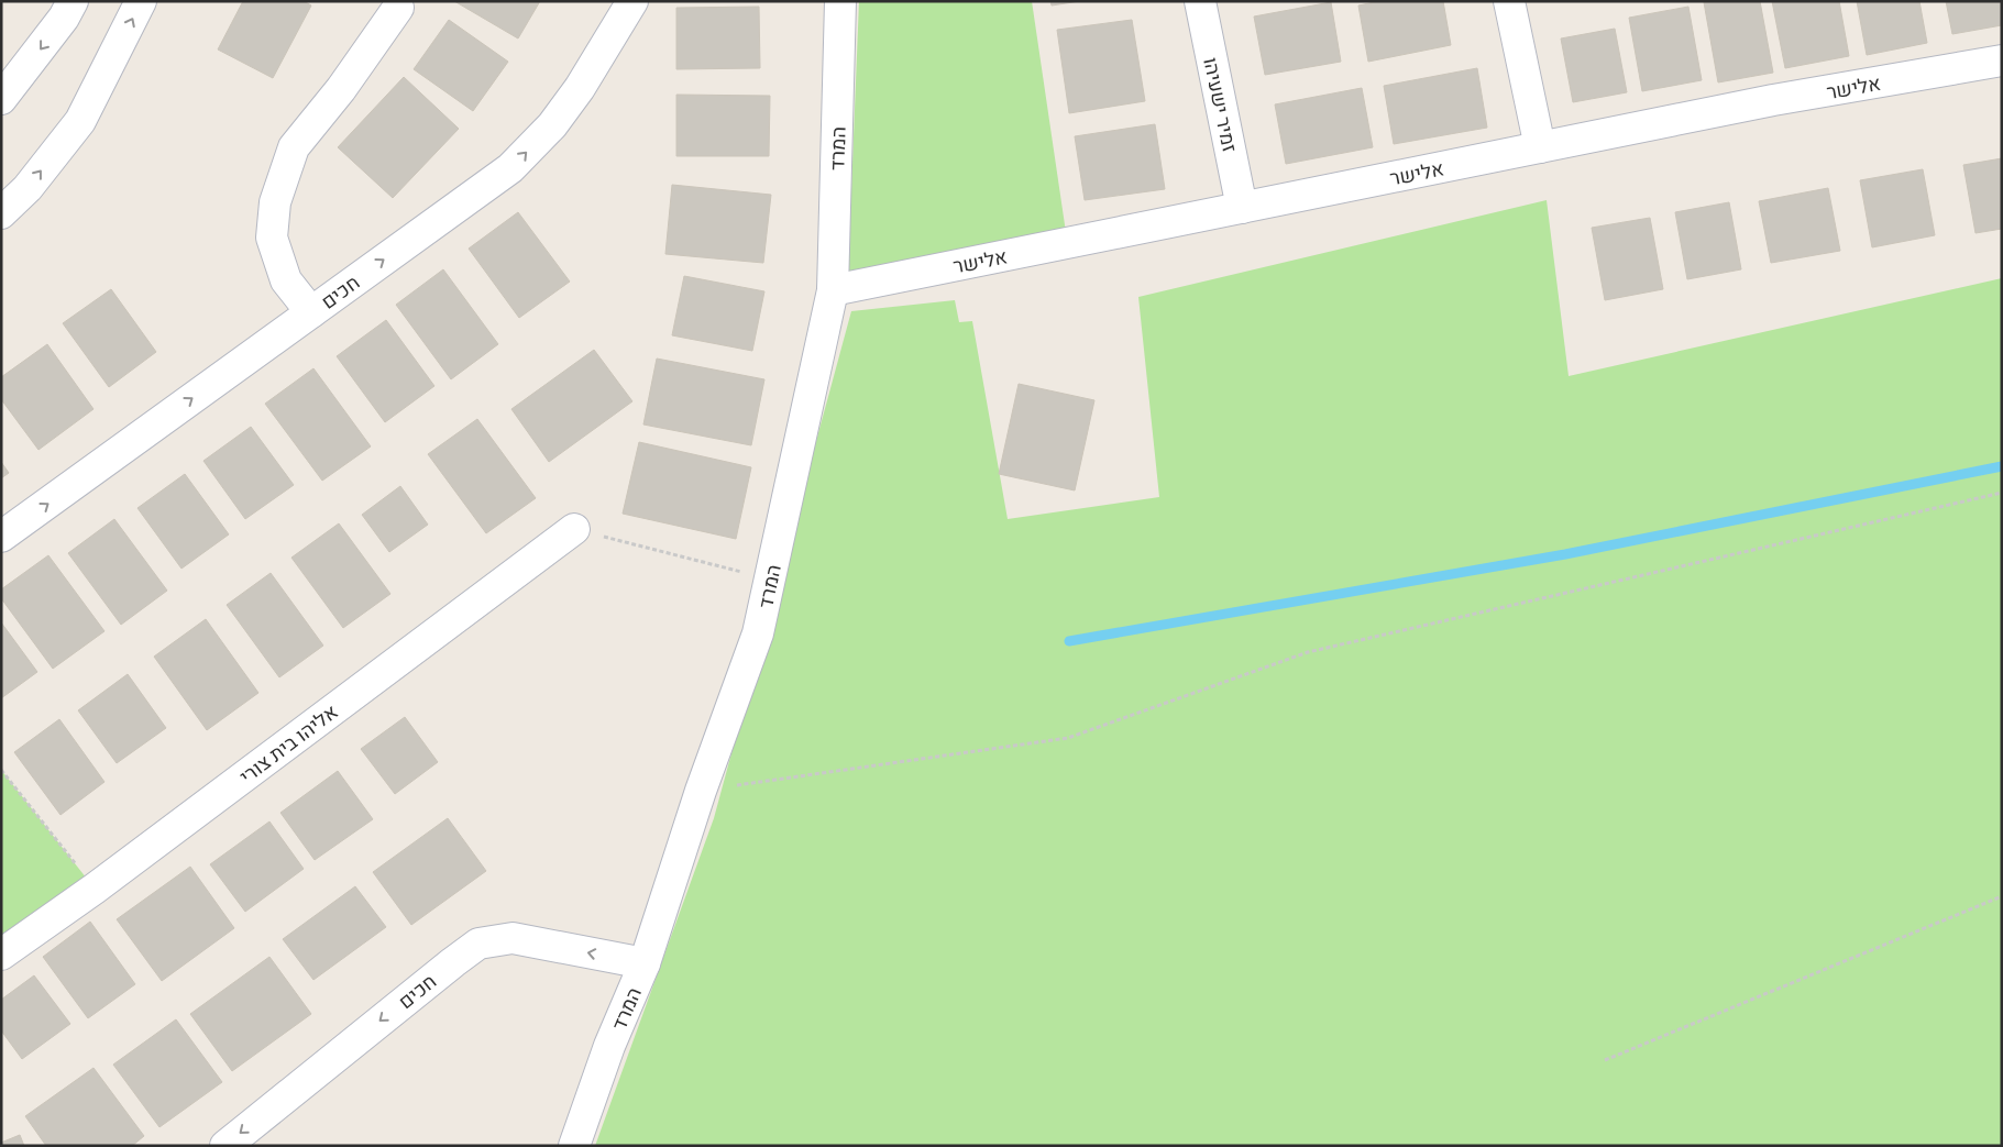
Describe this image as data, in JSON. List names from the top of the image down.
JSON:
{
  "streets": {
    "street": [
      "אלישר",
      "זמיר ישעיהו",
      "המרד",
      "חכים",
      "אליהו בית צורי"
    ]
  },
  "crossings": [
    ["אלישר", "זמיר ישעיהו"],
    ["אלישר", "המרד"],
    ["המרד", "חכים"]
  ]
}
